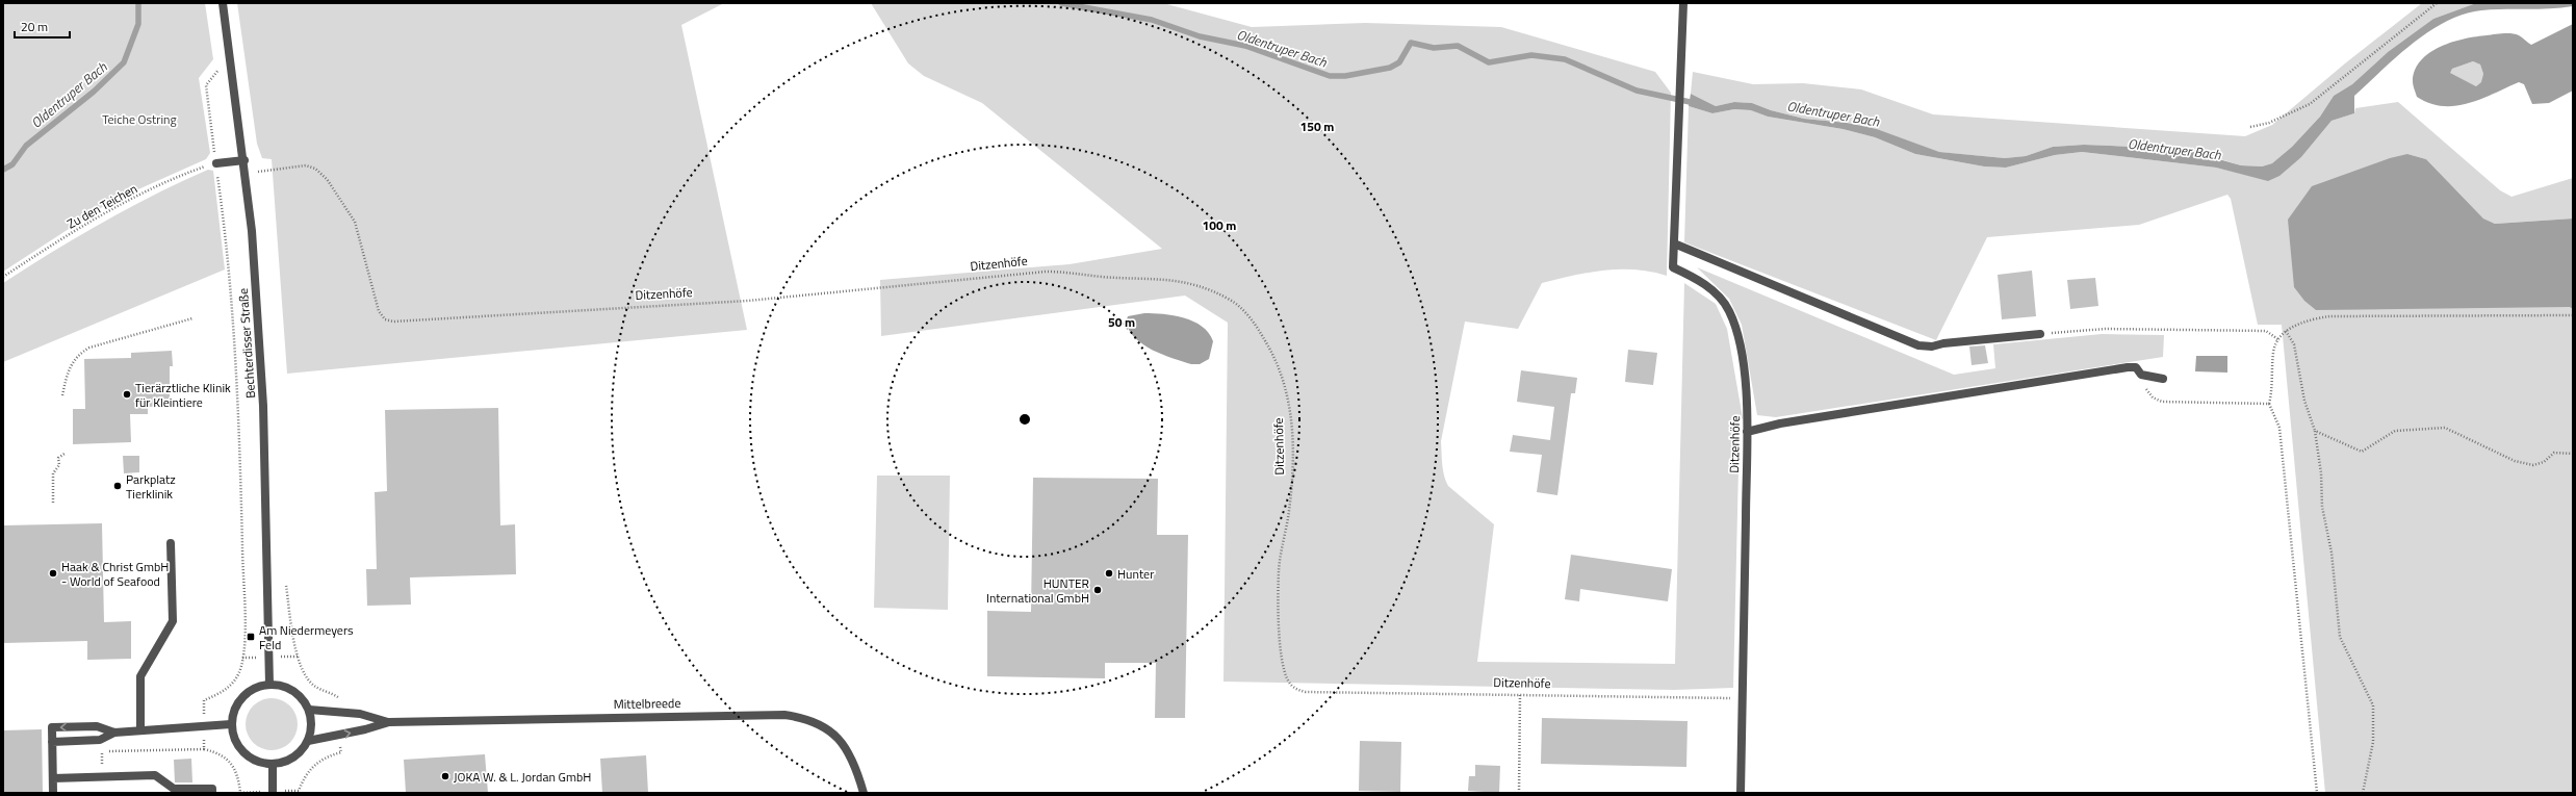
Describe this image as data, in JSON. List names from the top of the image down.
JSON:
{
  "streets": {
    "street": ["Ditzenhöfe", "Bechterdisser Straße", "Mittelbreede"],
    "path": ["Zu den Teichen"]
  },
  "crossings": [
    ["Ditzenhöfe", "Bechterdisser Straße"]
  ],
  "water": ["Oldentruper Bach"],
  "parks": ["Teiche Ostring"],
  "places": {
    "other": [
      "Tierärztliche Klinik für Kleintiere",
      "Parkplatz Tierklinik",
      "Haak & Christ GmbH - World of Seafood",
      "Hunter",
      "HUNTER International GmbH",
      "JOKA W. & L. Jordan GmbH"
    ],
    "transit": ["Am Niedermeyers Feld"]
  },
  "scale_bar": "20 m",
  "rings": ["150 m", "100 m", "50 m"]
}
